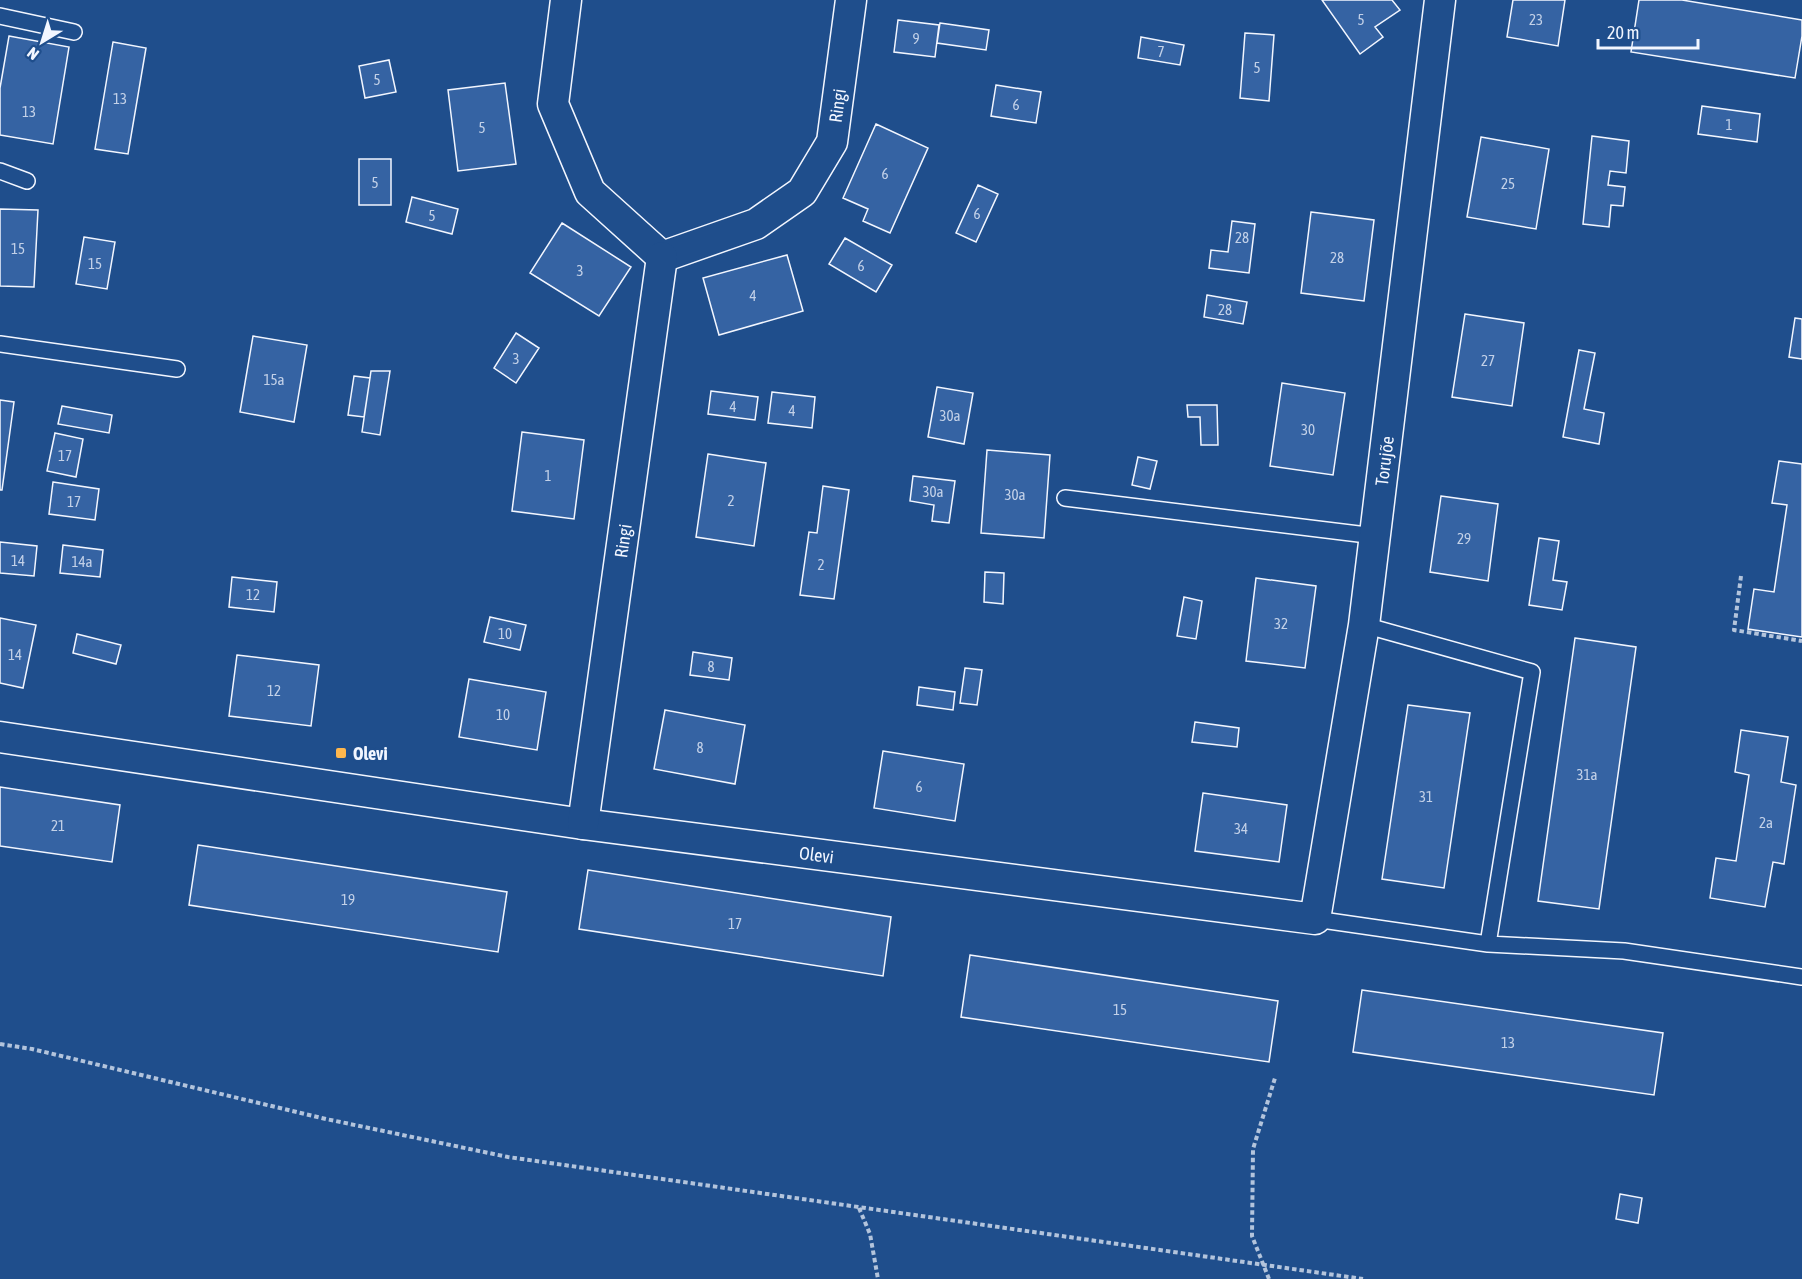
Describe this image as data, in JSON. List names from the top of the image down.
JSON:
{
  "streets": {
    "street": ["Ringi", "Torujõe", "Olevi"]
  },
  "crossings": [
    ["Ringi", "Olevi"],
    ["Torujõe", "Olevi"]
  ],
  "places": {
    "transit": ["Olevi"]
  },
  "house_numbers": [
    "5",
    "23",
    "9",
    "7",
    "5",
    "5",
    "13",
    "6",
    "13",
    "1",
    "5",
    "6",
    "5",
    "25",
    "6",
    "5",
    "28",
    "15",
    "28",
    "15",
    "6",
    "3",
    "4",
    "28",
    "3",
    "27",
    "15a",
    "4",
    "4",
    "30a",
    "30",
    "17",
    "1",
    "30a",
    "30a",
    "2",
    "17",
    "29",
    "14",
    "14a",
    "2",
    "12",
    "32",
    "10",
    "14",
    "8",
    "12",
    "10",
    "8",
    "31a",
    "6",
    "31",
    "2a",
    "21",
    "34",
    "19",
    "17",
    "15",
    "13"
  ],
  "scale_bar": "20 m",
  "north": "bottom left"
}
